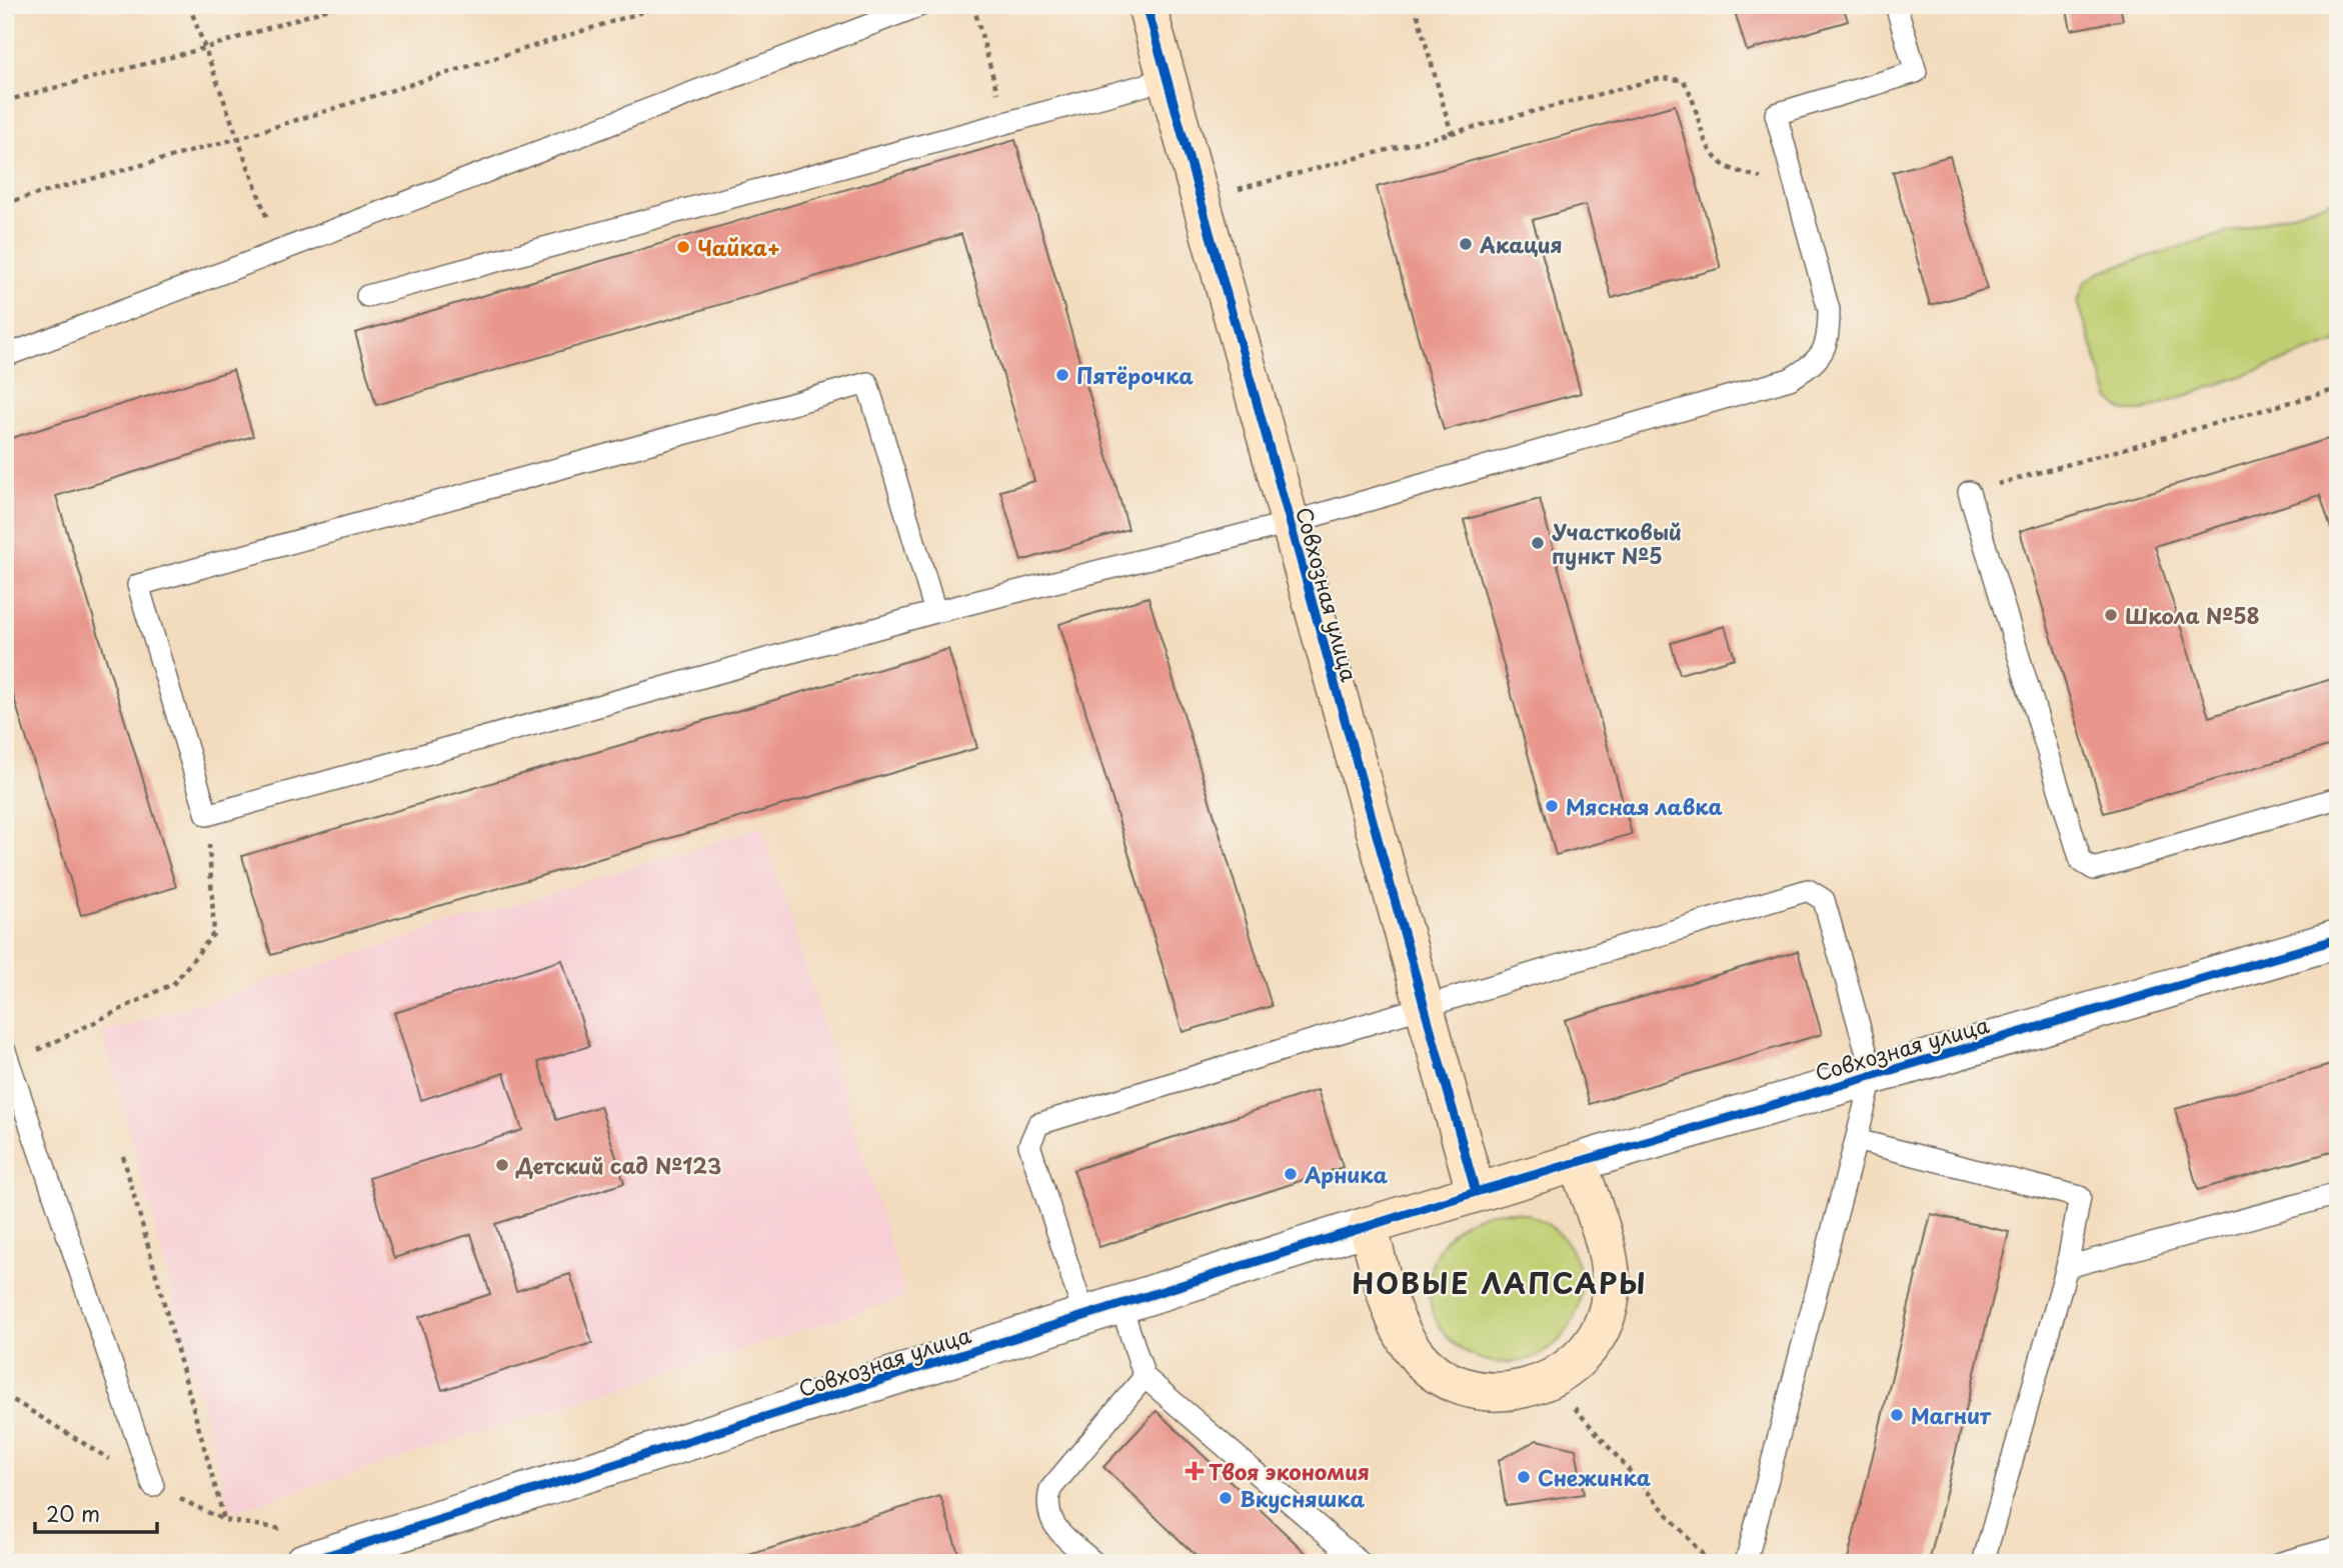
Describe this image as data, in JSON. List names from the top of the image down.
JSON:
{
  "streets": {
    "street": ["Совхозная улица"]
  },
  "districts": ["НОВЫЕ ЛАПСАРЫ"],
  "places": {
    "other": [
      "Акация",
      "Чайка+",
      "Пятёрочка",
      "Участковый пункт №5",
      "Школа №58",
      "Мясная лавка",
      "Детский сад №123",
      "Арника",
      "Магнит",
      "Снежинка",
      "Вкусняшка"
    ],
    "health": ["Твоя экономия"]
  },
  "scale_bar": "20 m"
}
